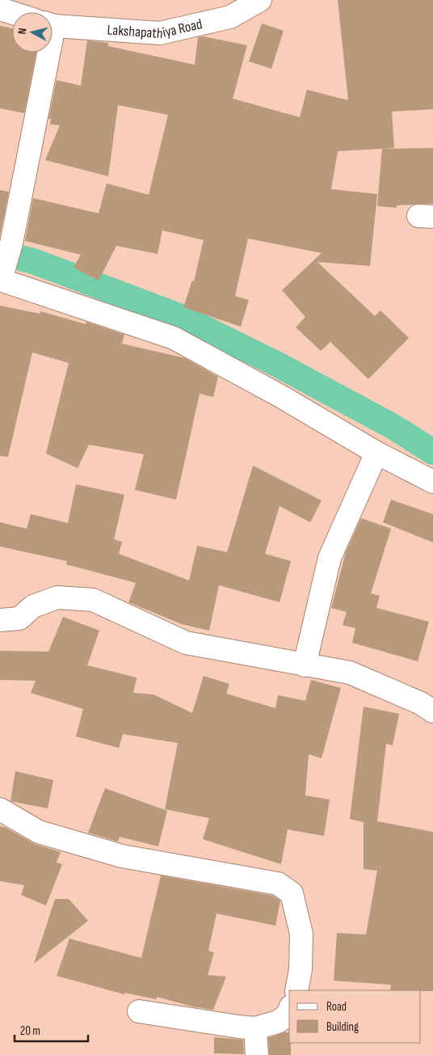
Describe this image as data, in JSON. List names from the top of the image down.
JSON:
{
  "streets": {
    "street": ["Lakshapathiya Road"]
  },
  "legend": ["Road", "Building"],
  "scale_bar": "20 m",
  "north": "left"
}
